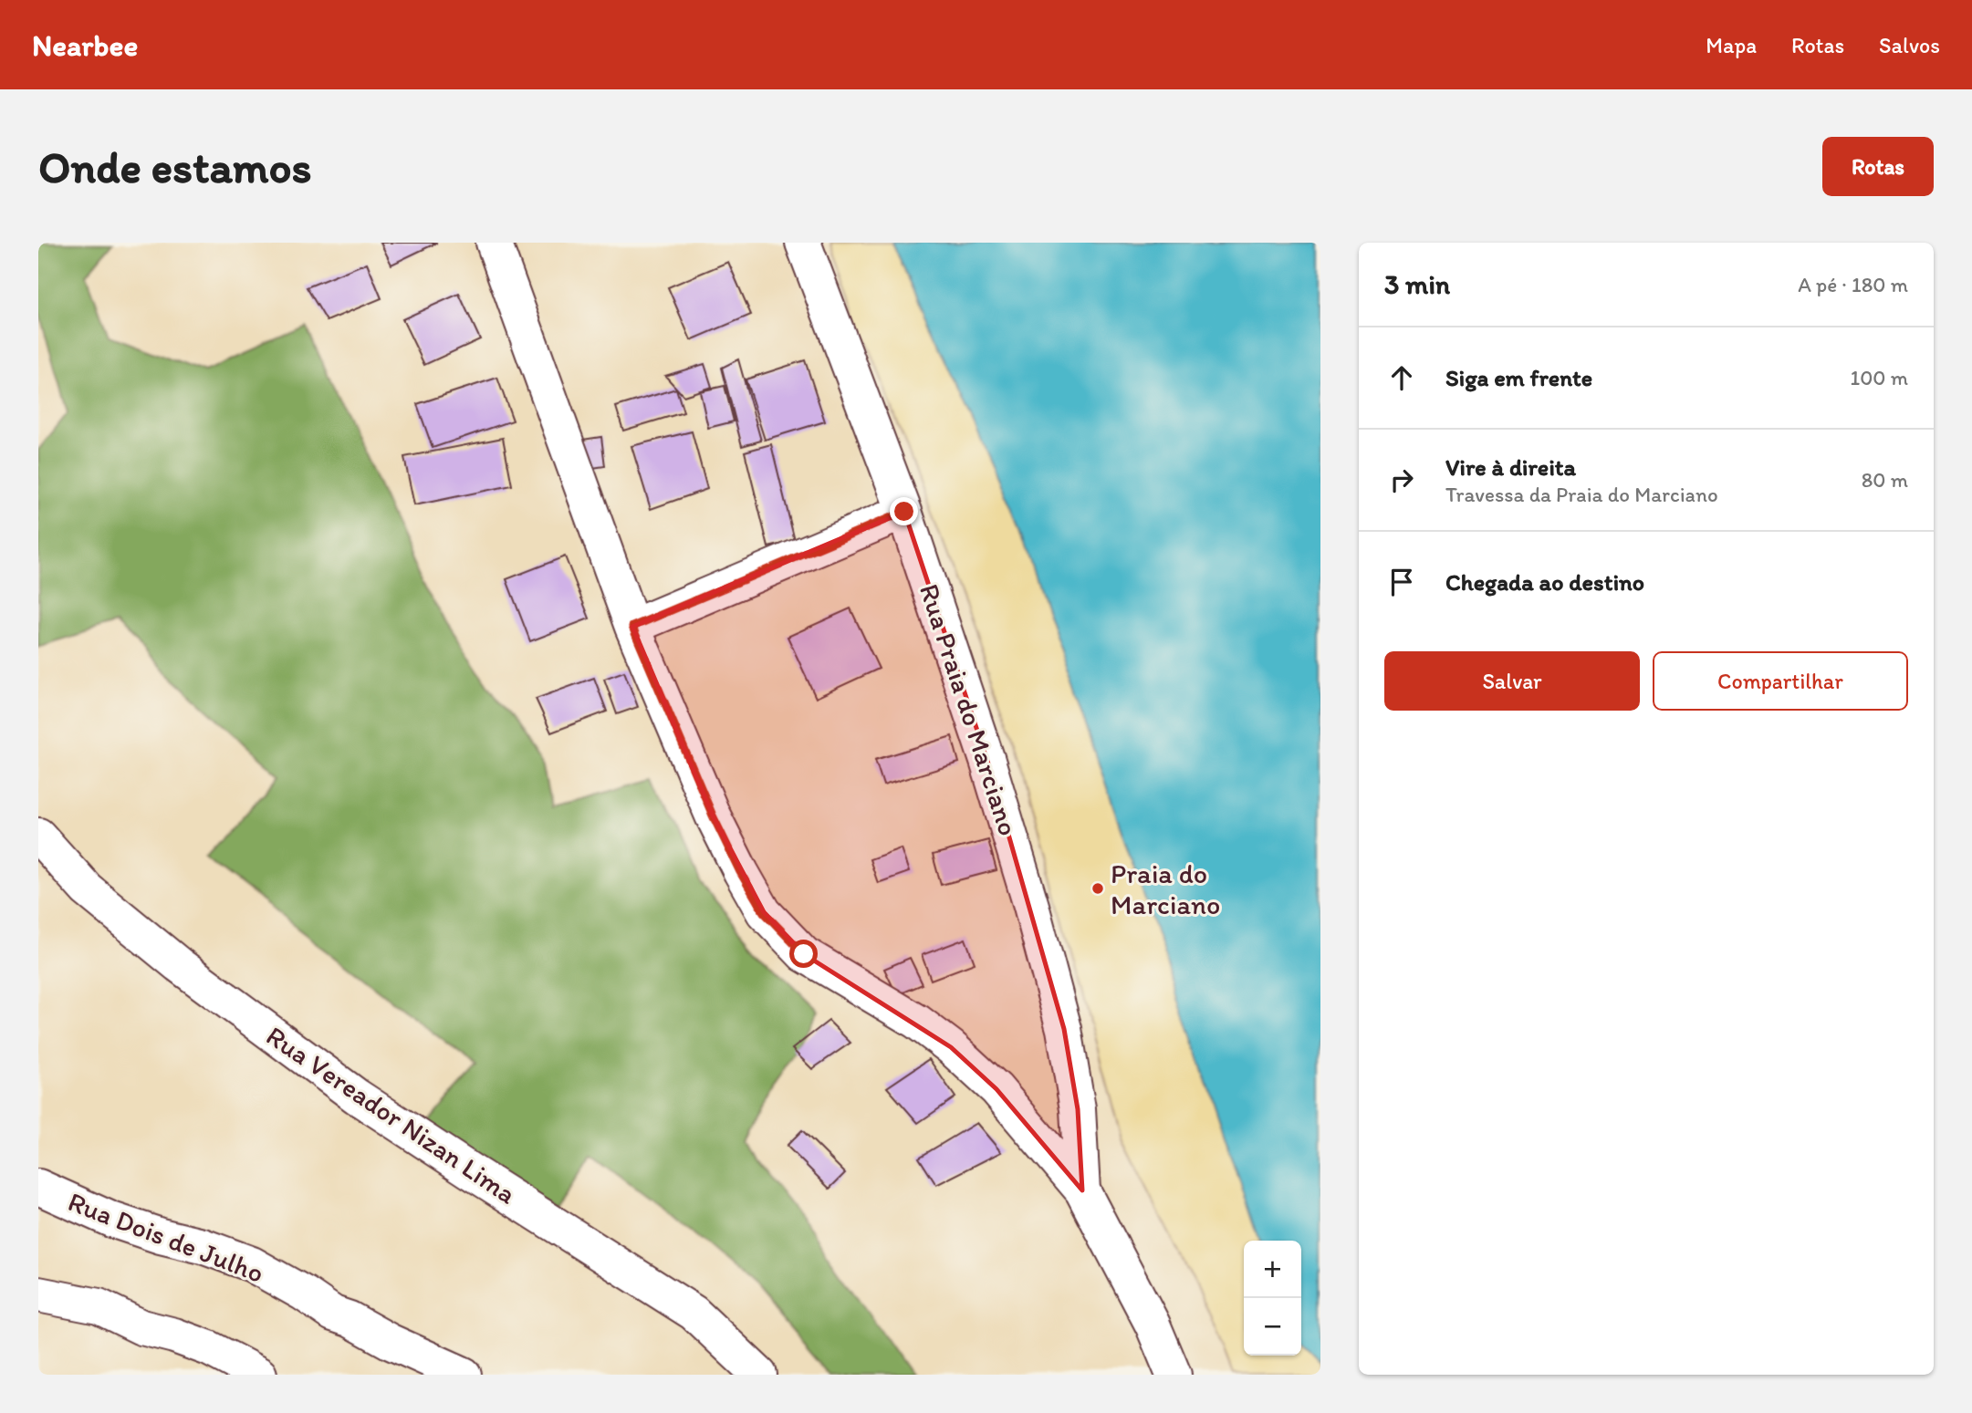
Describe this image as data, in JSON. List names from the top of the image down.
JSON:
{
  "streets": {
    "street": ["Rua Praia do Marciano", "Rua Vereador Nizan Lima", "Rua Dois de Julho"]
  },
  "places": ["Praia do Marciano"],
  "page": {
    "header": "Nearbee",
    "nav": ["Mapa", "Rotas", "Salvos"],
    "buttons": [
      "Rotas",
      ["Salvar", "Compartilhar"]
    ],
    "title": "Onde estamos",
    "heading": ["3 min", "A pé · 180 m"],
    "list": [
      ["Siga em frente", "100 m"],
      ["Vire à direita", "Travessa da Praia do Marciano", "80 m"],
      "Chegada ao destino"
    ],
    "map_buttons": ["+", "−"]
  }
}
